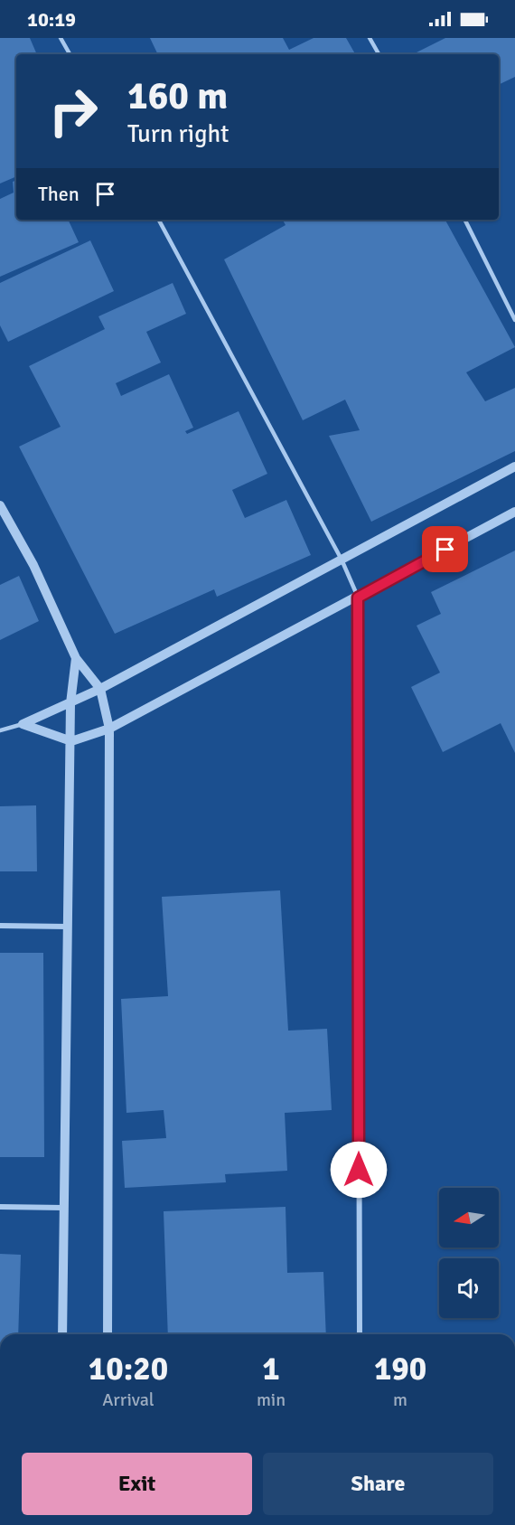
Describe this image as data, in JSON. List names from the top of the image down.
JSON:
{
  "north": "left",
  "page": {
    "status": "10:19",
    "turn": ["160 m", "Turn right"],
    "then": "Then",
    "eta": [
      "10:20",
      "Arrival",
      "1",
      "min",
      "190",
      "m"
    ],
    "buttons": ["Exit", "Share"]
  }
}
